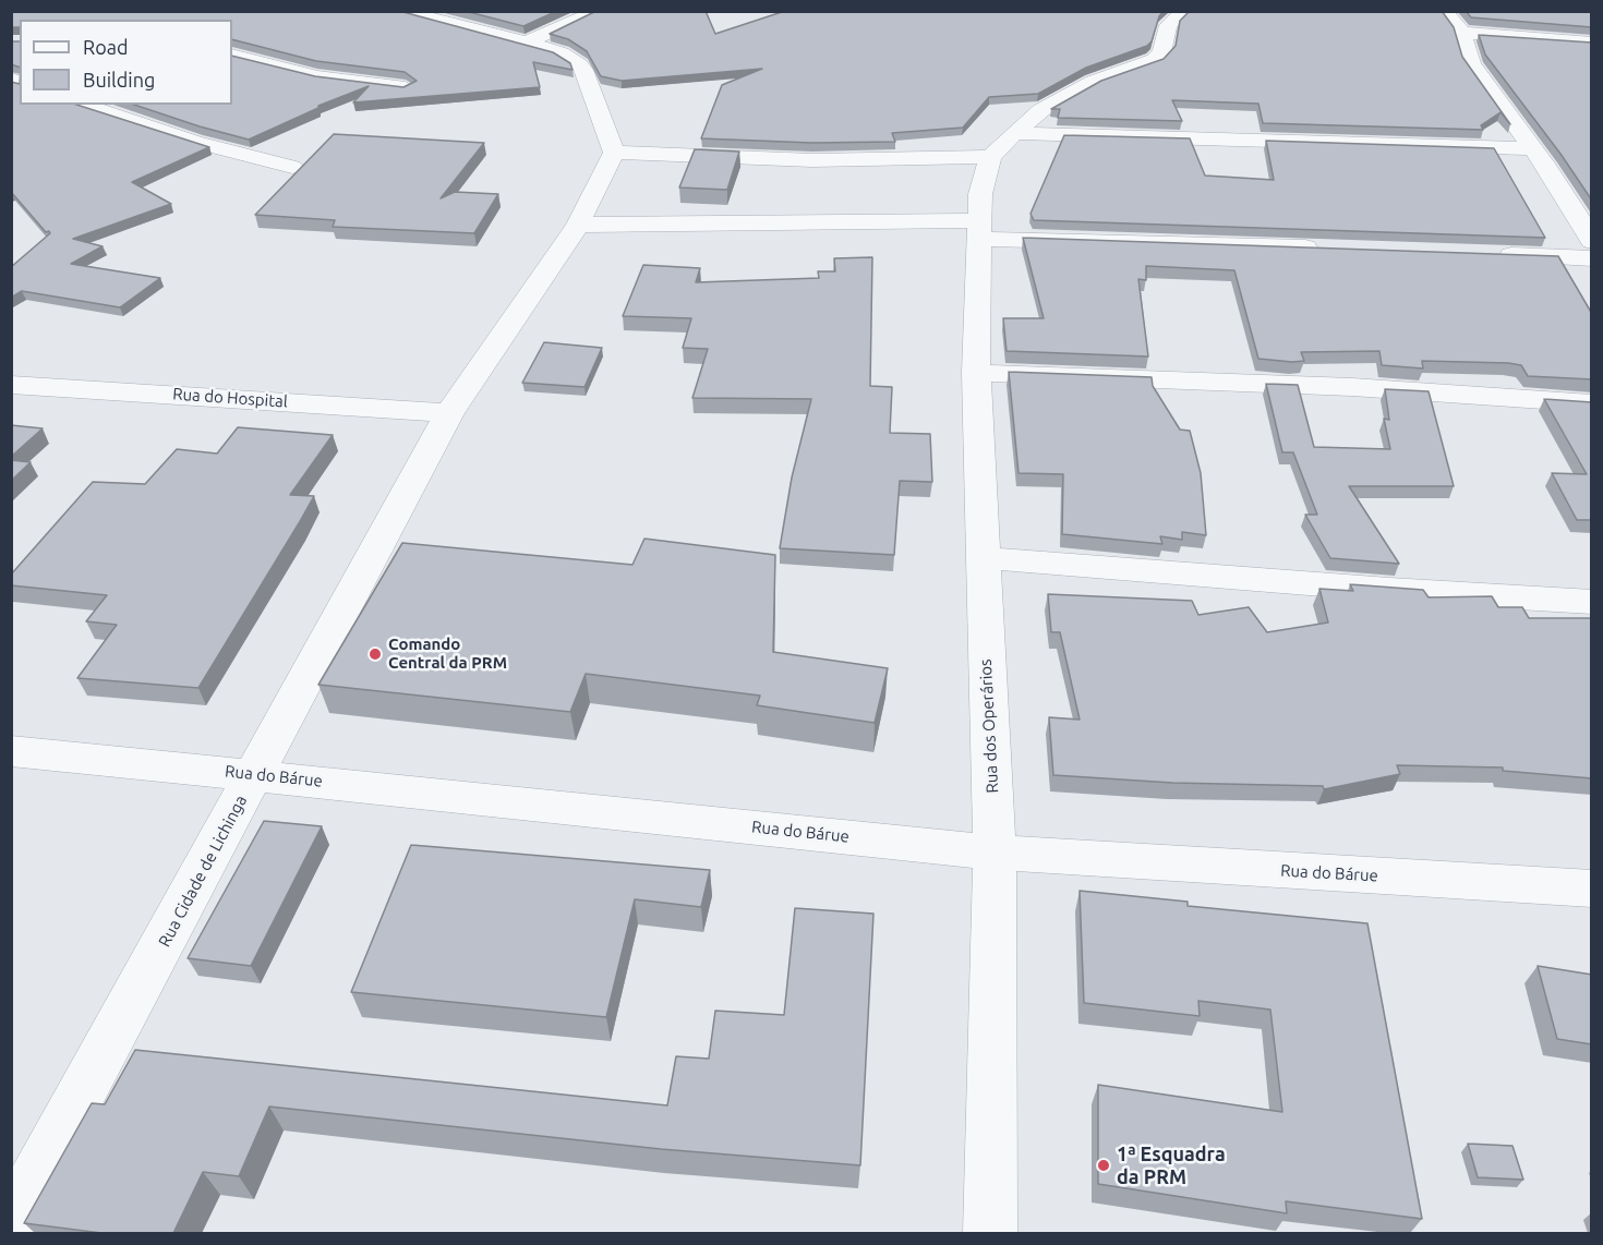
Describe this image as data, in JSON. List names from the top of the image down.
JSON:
{
  "streets": {
    "street": [
      "Rua do Hospital",
      "Rua dos Operários",
      "Rua do Bárue",
      "Rua Cidade de Lichinga"
    ]
  },
  "crossings": [
    ["Rua do Hospital", "Rua Cidade de Lichinga"],
    ["Rua dos Operários", "Rua do Bárue"],
    ["Rua do Bárue", "Rua Cidade de Lichinga"]
  ],
  "places": ["Comando Central da PRM", "1ª Esquadra da PRM"],
  "legend": ["Road", "Building"]
}
